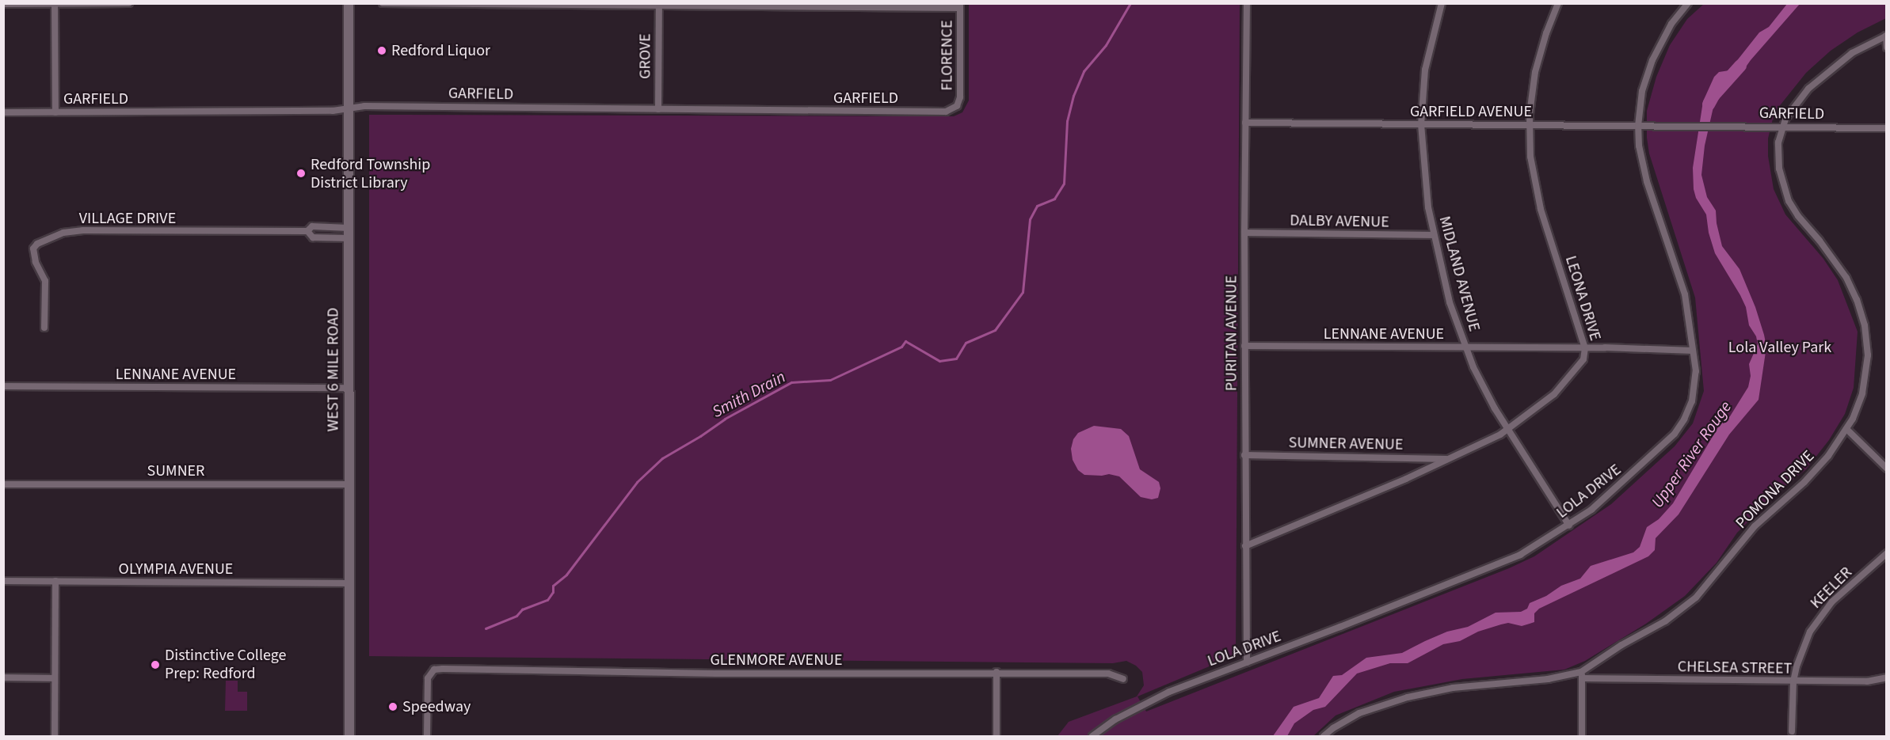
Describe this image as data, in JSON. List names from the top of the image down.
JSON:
{
  "streets": {
    "main road": ["WEST 6 MILE ROAD"],
    "street": [
      "FLORENCE",
      "GROVE",
      "GARFIELD",
      "GARFIELD AVENUE",
      "VILLAGE DRIVE",
      "DALBY AVENUE",
      "MIDLAND AVENUE",
      "LEONA DRIVE",
      "PURITAN AVENUE",
      "LENNANE AVENUE",
      "SUMNER AVENUE",
      "SUMNER",
      "POMONA DRIVE",
      "LOLA DRIVE",
      "OLYMPIA AVENUE",
      "KEELER",
      "GLENMORE AVENUE",
      "CHELSEA STREET"
    ]
  },
  "crossings": [
    ["FLORENCE", "GARFIELD"],
    ["GROVE", "GARFIELD"],
    ["GARFIELD", "GARFIELD AVENUE"],
    ["GARFIELD", "WEST 6 MILE ROAD"],
    ["GARFIELD", "POMONA DRIVE"],
    ["GARFIELD AVENUE", "MIDLAND AVENUE"],
    ["GARFIELD AVENUE", "LEONA DRIVE"],
    ["GARFIELD AVENUE", "PURITAN AVENUE"],
    ["GARFIELD AVENUE", "LOLA DRIVE"],
    ["VILLAGE DRIVE", "WEST 6 MILE ROAD"],
    ["DALBY AVENUE", "MIDLAND AVENUE"],
    ["DALBY AVENUE", "PURITAN AVENUE"],
    ["MIDLAND AVENUE", "LEONA DRIVE"],
    ["MIDLAND AVENUE", "LENNANE AVENUE"],
    ["MIDLAND AVENUE", "LOLA DRIVE"],
    ["LEONA DRIVE", "PURITAN AVENUE"],
    ["LEONA DRIVE", "LENNANE AVENUE"],
    ["LEONA DRIVE", "SUMNER AVENUE"],
    ["PURITAN AVENUE", "LENNANE AVENUE"],
    ["PURITAN AVENUE", "SUMNER AVENUE"],
    ["PURITAN AVENUE", "LOLA DRIVE"],
    ["LENNANE AVENUE", "WEST 6 MILE ROAD"],
    ["LENNANE AVENUE", "LOLA DRIVE"],
    ["WEST 6 MILE ROAD", "SUMNER"],
    ["WEST 6 MILE ROAD", "OLYMPIA AVENUE"],
    ["POMONA DRIVE", "CHELSEA STREET"],
    ["KEELER", "CHELSEA STREET"]
  ],
  "water": ["Smith Drain", "Upper River Rouge"],
  "parks": ["Lola Valley Park"],
  "places": [
    "Redford Liquor",
    "Redford Township District Library",
    "Distinctive College Prep: Redford",
    "Speedway"
  ]
}
